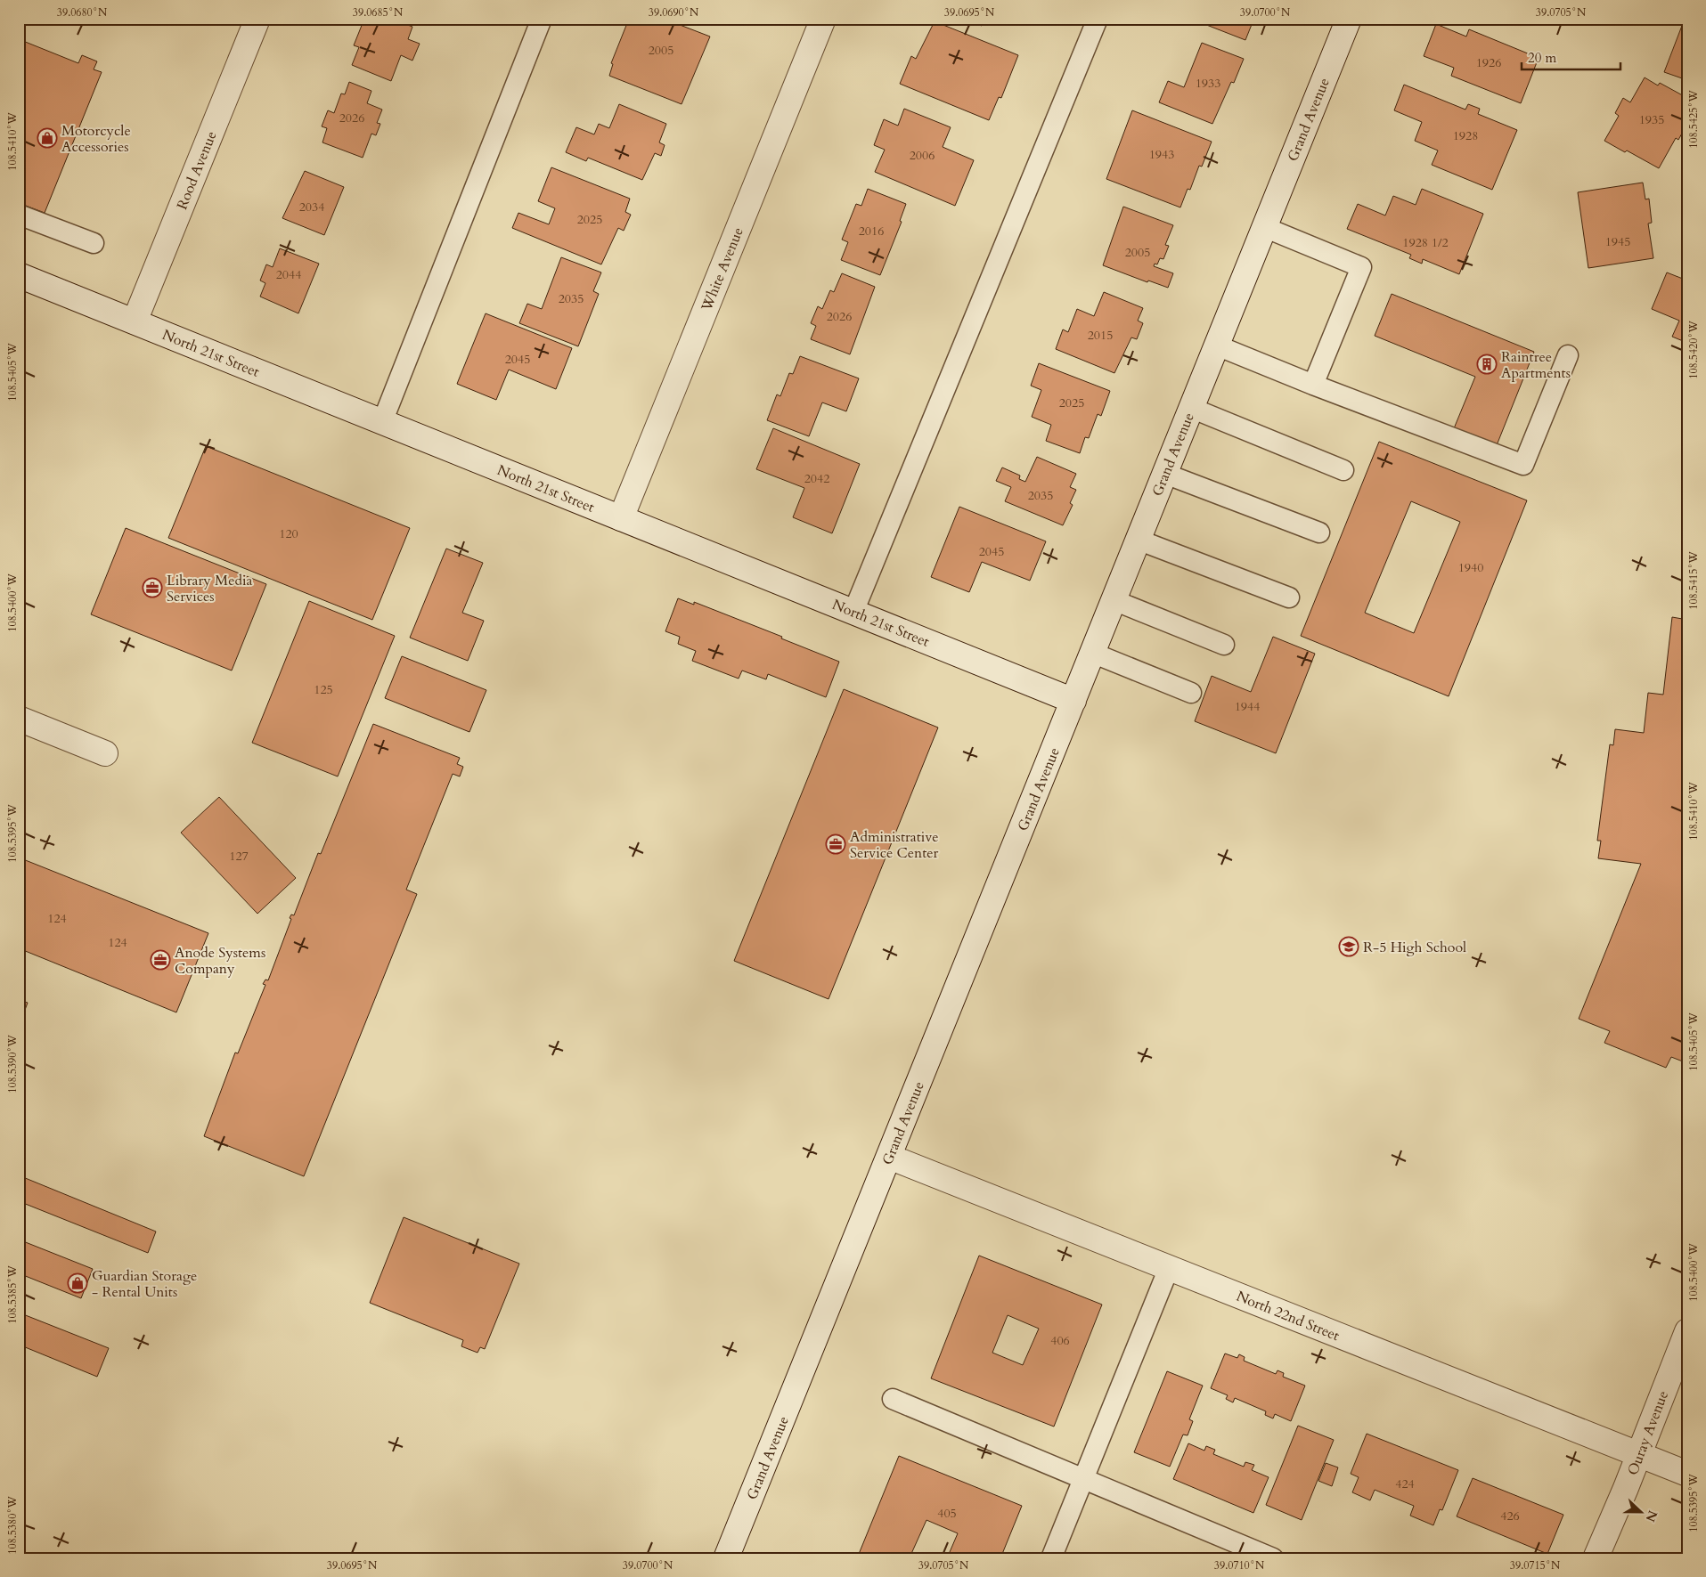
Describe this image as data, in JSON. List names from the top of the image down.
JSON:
{
  "streets": {
    "street": [
      "Grand Avenue",
      "Rood Avenue",
      "White Avenue",
      "North 21st Street",
      "North 22nd Street",
      "Ouray Avenue"
    ]
  },
  "crossings": [
    ["Grand Avenue", "North 21st Street"],
    ["Grand Avenue", "North 22nd Street"],
    ["Rood Avenue", "North 21st Street"],
    ["White Avenue", "North 21st Street"],
    ["North 22nd Street", "Ouray Avenue"]
  ],
  "places": {
    "shop": ["Motorcycle Accessories", "Guardian Storage - Rental Units"],
    "building": ["Raintree Apartments"],
    "office": ["Library Media Services", "Administrative Service Center", "Anode Systems Company"],
    "school or university": ["R-5 High School"]
  },
  "house_numbers": [
    "2005",
    "1926",
    "1933",
    "2026",
    "1935",
    "1928",
    "1943",
    "2006",
    "2034",
    "2025",
    "2016",
    "1945",
    "1928 1/2",
    "2005",
    "2044",
    "2035",
    "2026",
    "2015",
    "2045",
    "2025",
    "2042",
    "2035",
    "120",
    "2045",
    "1940",
    "125",
    "1944",
    "127",
    "124",
    "124",
    "406",
    "424",
    "405",
    "426"
  ],
  "scale_bar": "20 m",
  "north": "right",
  "coordinates": [
    "39.0680°N",
    "39.0685°N",
    "39.0690°N",
    "39.0695°N",
    "39.0700°N",
    "39.0705°N",
    "108.5425°W",
    "108.5410°W",
    "108.5420°W",
    "108.5405°W",
    "108.5415°W",
    "108.5400°W",
    "108.5395°W",
    "108.5390°W",
    "108.5385°W",
    "108.5380°W",
    "39.0710°N",
    "39.0715°N"
  ]
}
